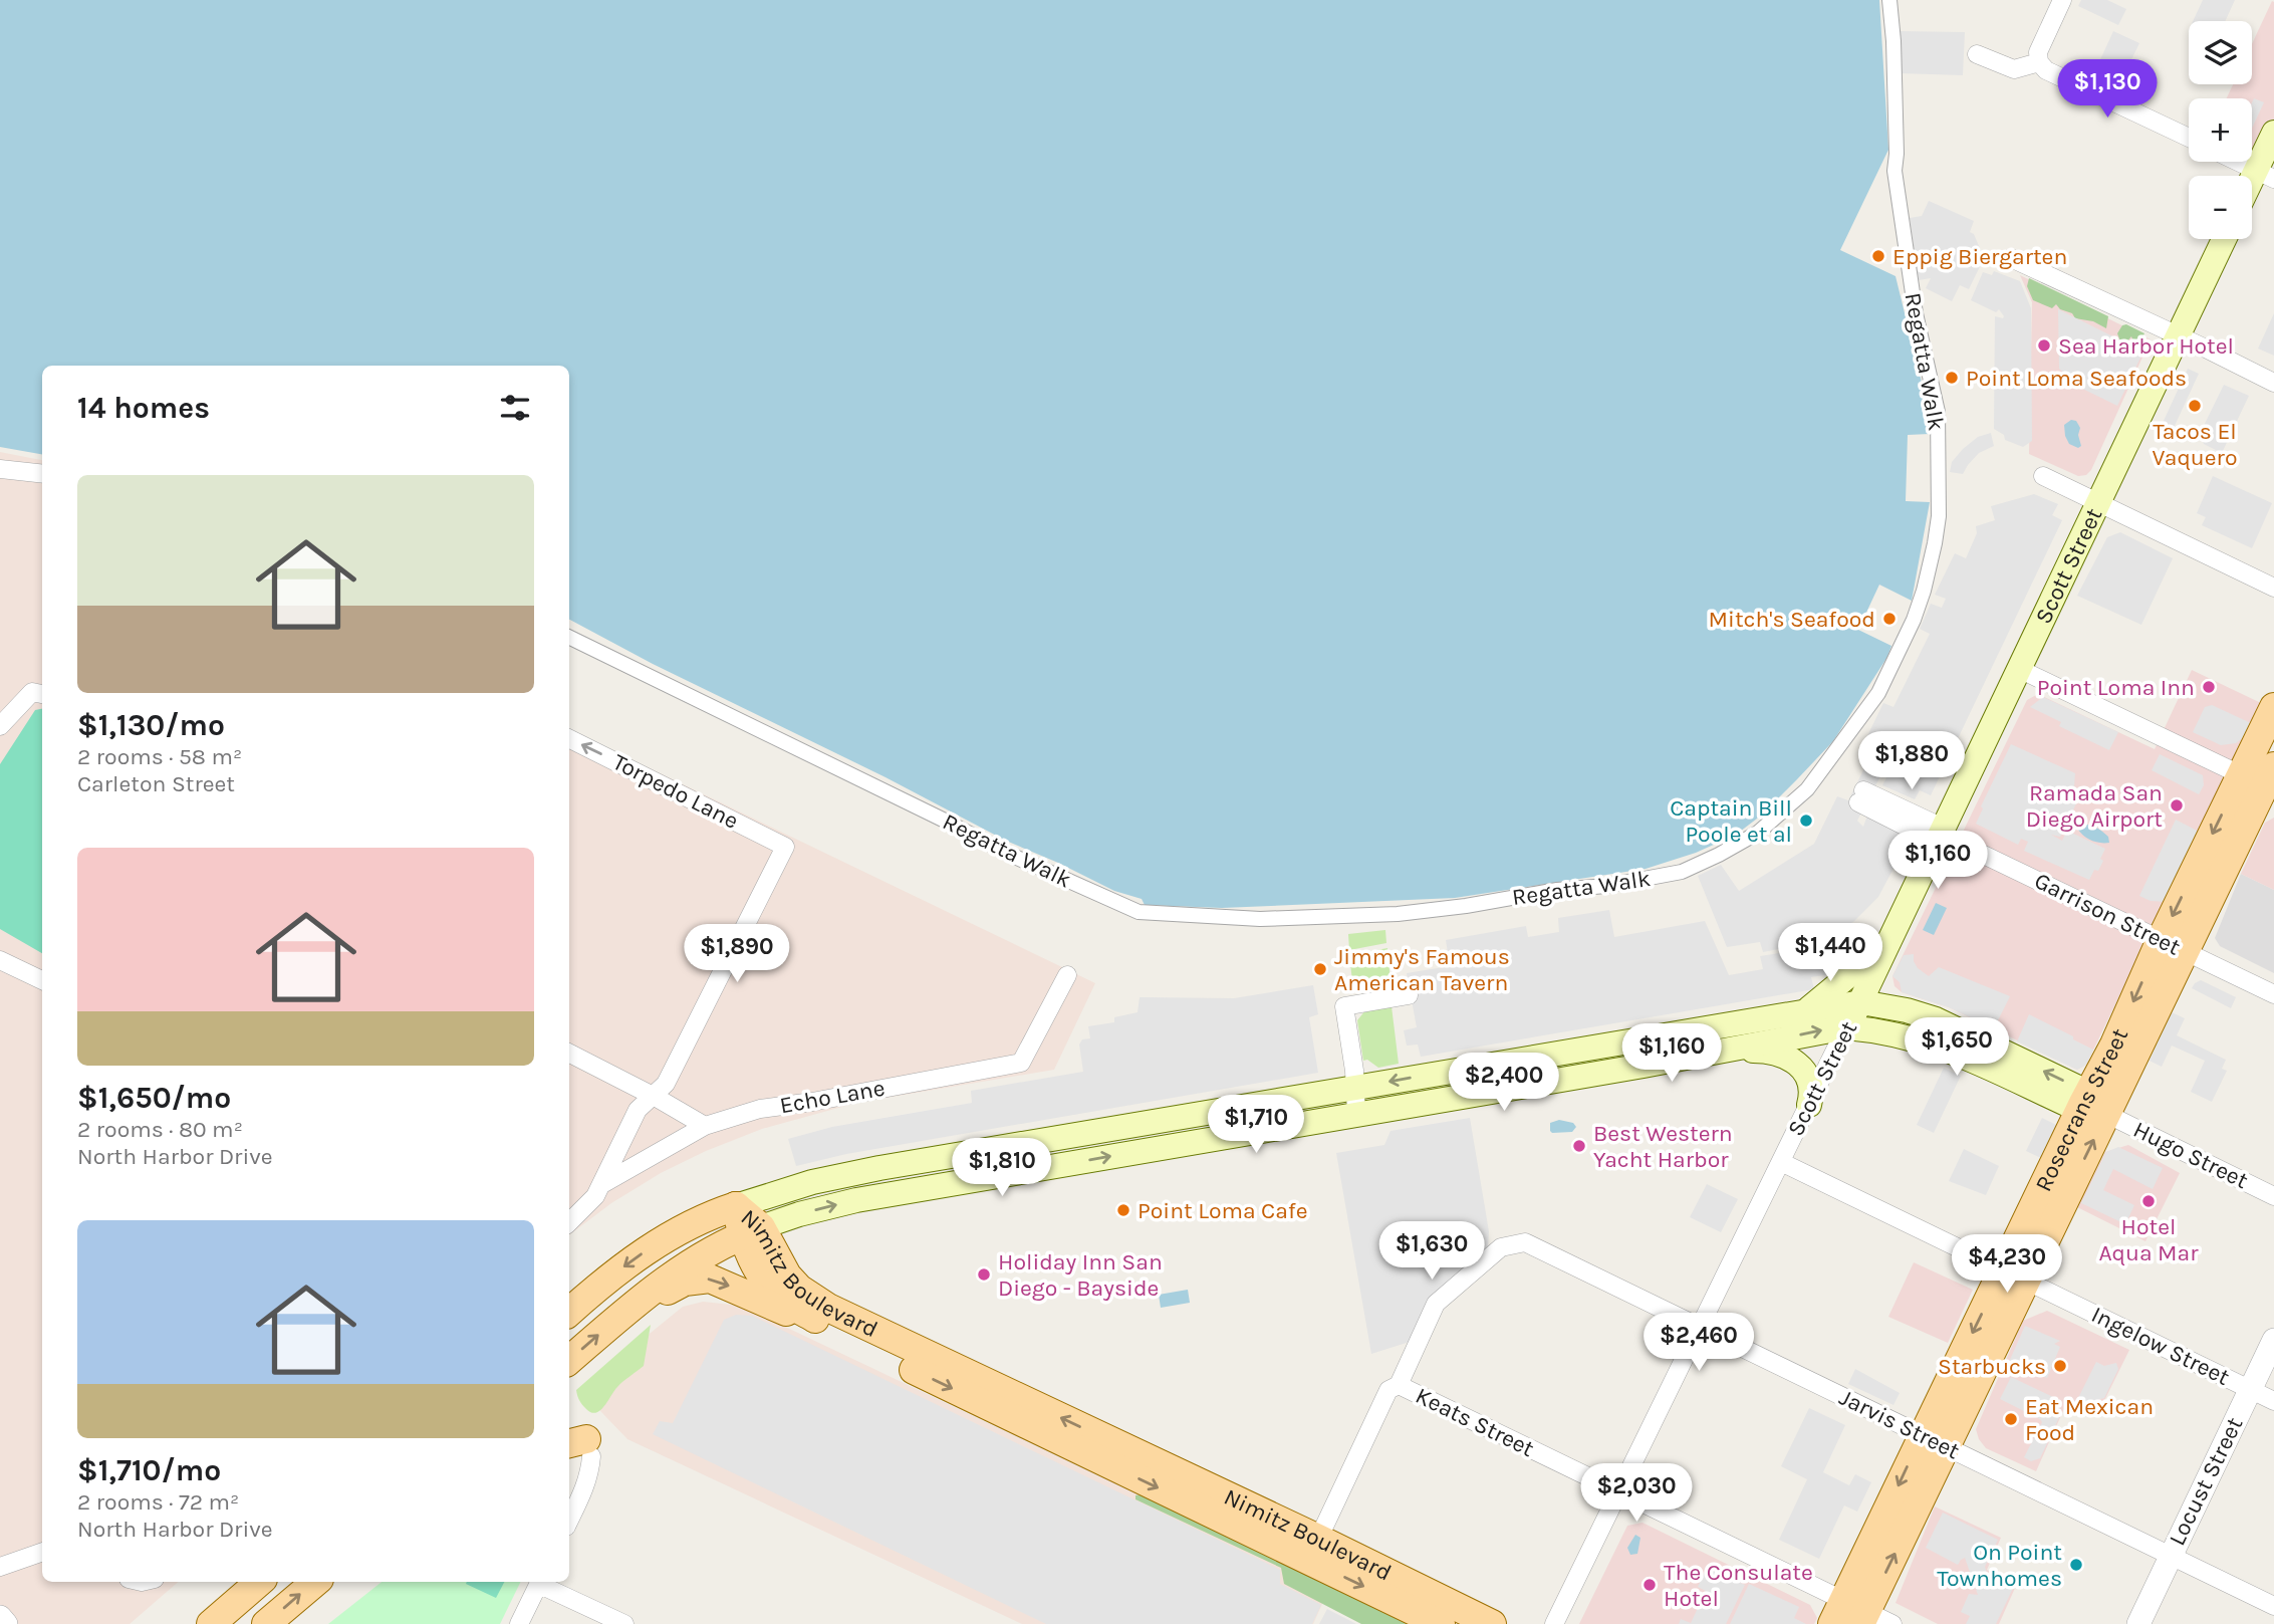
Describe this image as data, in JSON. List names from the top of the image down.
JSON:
{
  "streets": {
    "main road": ["Scott Street", "Rosecrans Street", "Nimitz Boulevard"],
    "street": [
      "Regatta Walk",
      "Torpedo Lane",
      "Garrison Street",
      "Echo Lane",
      "Hugo Street",
      "Ingelow Street",
      "Keats Street",
      "Jarvis Street",
      "Locust Street"
    ]
  },
  "crossings": [
    ["Scott Street", "Garrison Street"],
    ["Scott Street", "Ingelow Street"],
    ["Scott Street", "Keats Street"],
    ["Scott Street", "Jarvis Street"],
    ["Garrison Street", "Rosecrans Street"],
    ["Rosecrans Street", "Hugo Street"],
    ["Rosecrans Street", "Ingelow Street"],
    ["Rosecrans Street", "Keats Street"],
    ["Rosecrans Street", "Jarvis Street"],
    ["Ingelow Street", "Locust Street"],
    ["Keats Street", "Jarvis Street"],
    ["Jarvis Street", "Locust Street"]
  ],
  "places": [
    "Eppig Biergarten",
    "Sea Harbor Hotel",
    "Point Loma Seafoods",
    "Tacos El Vaquero",
    "Mitch's Seafood",
    "Point Loma Inn",
    "Ramada San Diego Airport",
    "Captain Bill Poole et al",
    "Jimmy's Famous American Tavern",
    "Best Western Yacht Harbor",
    "Hotel Aqua Mar",
    "Point Loma Cafe",
    "Holiday Inn San Diego - Bayside",
    "Starbucks",
    "Eat Mexican Food",
    "On Point Townhomes",
    "The Consulate Hotel"
  ],
  "page": {
    "map_buttons": ["+", "−"],
    "price": [
      "$1,130",
      "$1,880",
      "$1,160",
      "$1,440",
      "$1,890",
      "$1,650",
      "$1,160",
      "$2,400",
      "$1,710",
      "$1,810",
      "$1,630",
      "$4,230",
      "$2,460",
      "$2,030"
    ],
    "heading": "14 homes",
    "list": [
      {
        "name": "$1,130/mo",
        "note": "2 rooms · 58 m² · Carleton Street"
      },
      {
        "name": "$1,650/mo",
        "note": "2 rooms · 80 m² · North Harbor Drive"
      },
      {
        "name": "$1,710/mo",
        "note": "2 rooms · 72 m² · North Harbor Drive"
      }
    ]
  }
}
